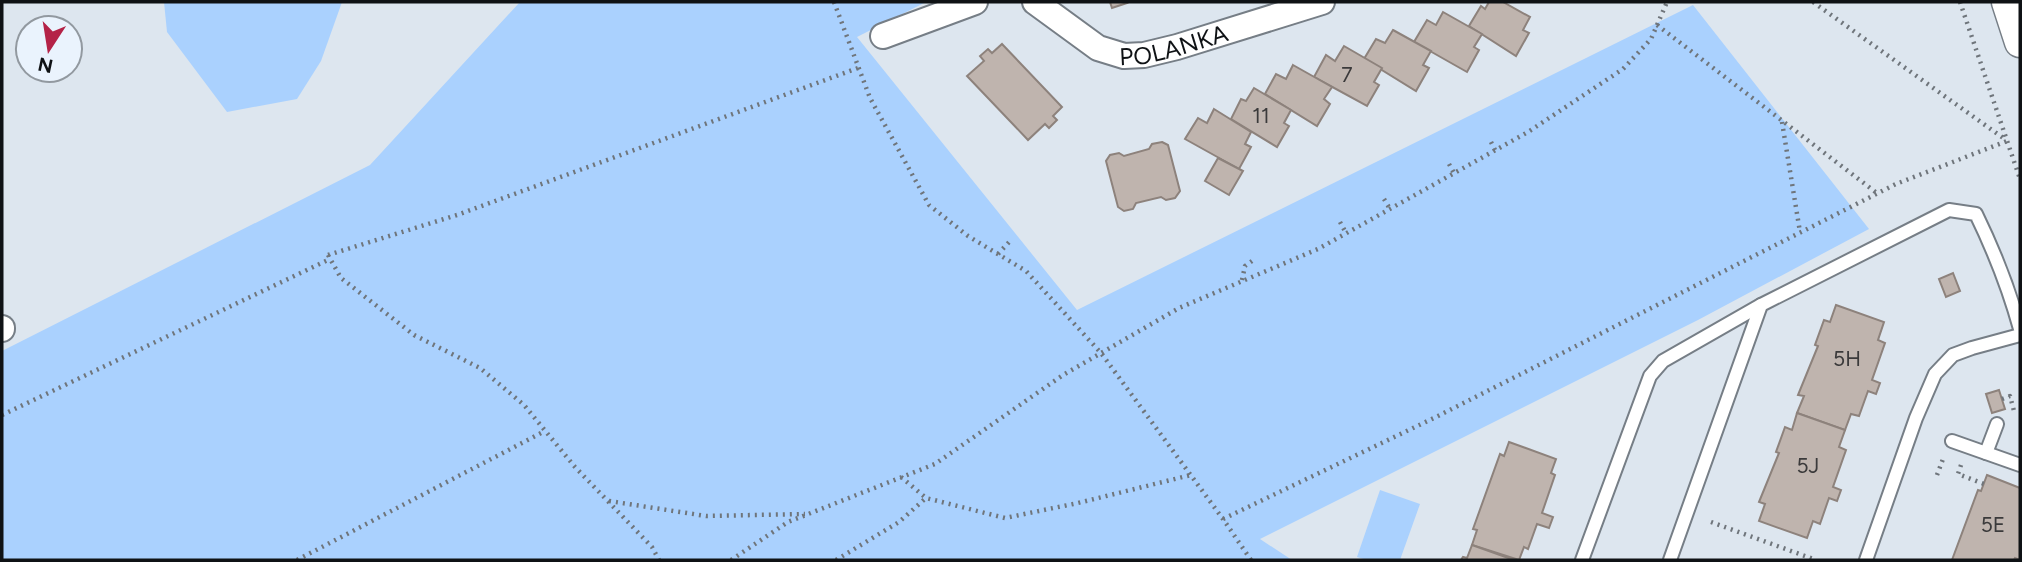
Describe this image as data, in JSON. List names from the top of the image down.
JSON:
{
  "streets": {
    "street": ["POLANKA"]
  },
  "house_numbers": [
    "7",
    "11",
    "5H",
    "5J",
    "5E"
  ],
  "north": "bottom"
}
